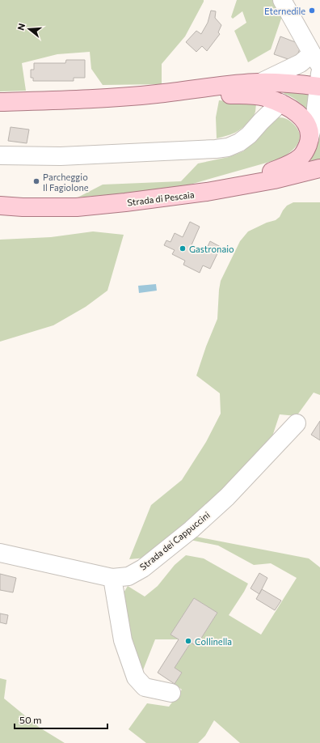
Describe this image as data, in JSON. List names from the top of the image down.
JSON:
{
  "streets": {
    "main road": ["Strada di Pescaia"],
    "street": ["Strada dei Cappuccini"]
  },
  "places": [
    "Eternedile",
    "Parcheggio Il Fagiolone",
    "Gastronaio",
    "Collinella"
  ],
  "scale_bar": "50 m",
  "north": "left"
}
